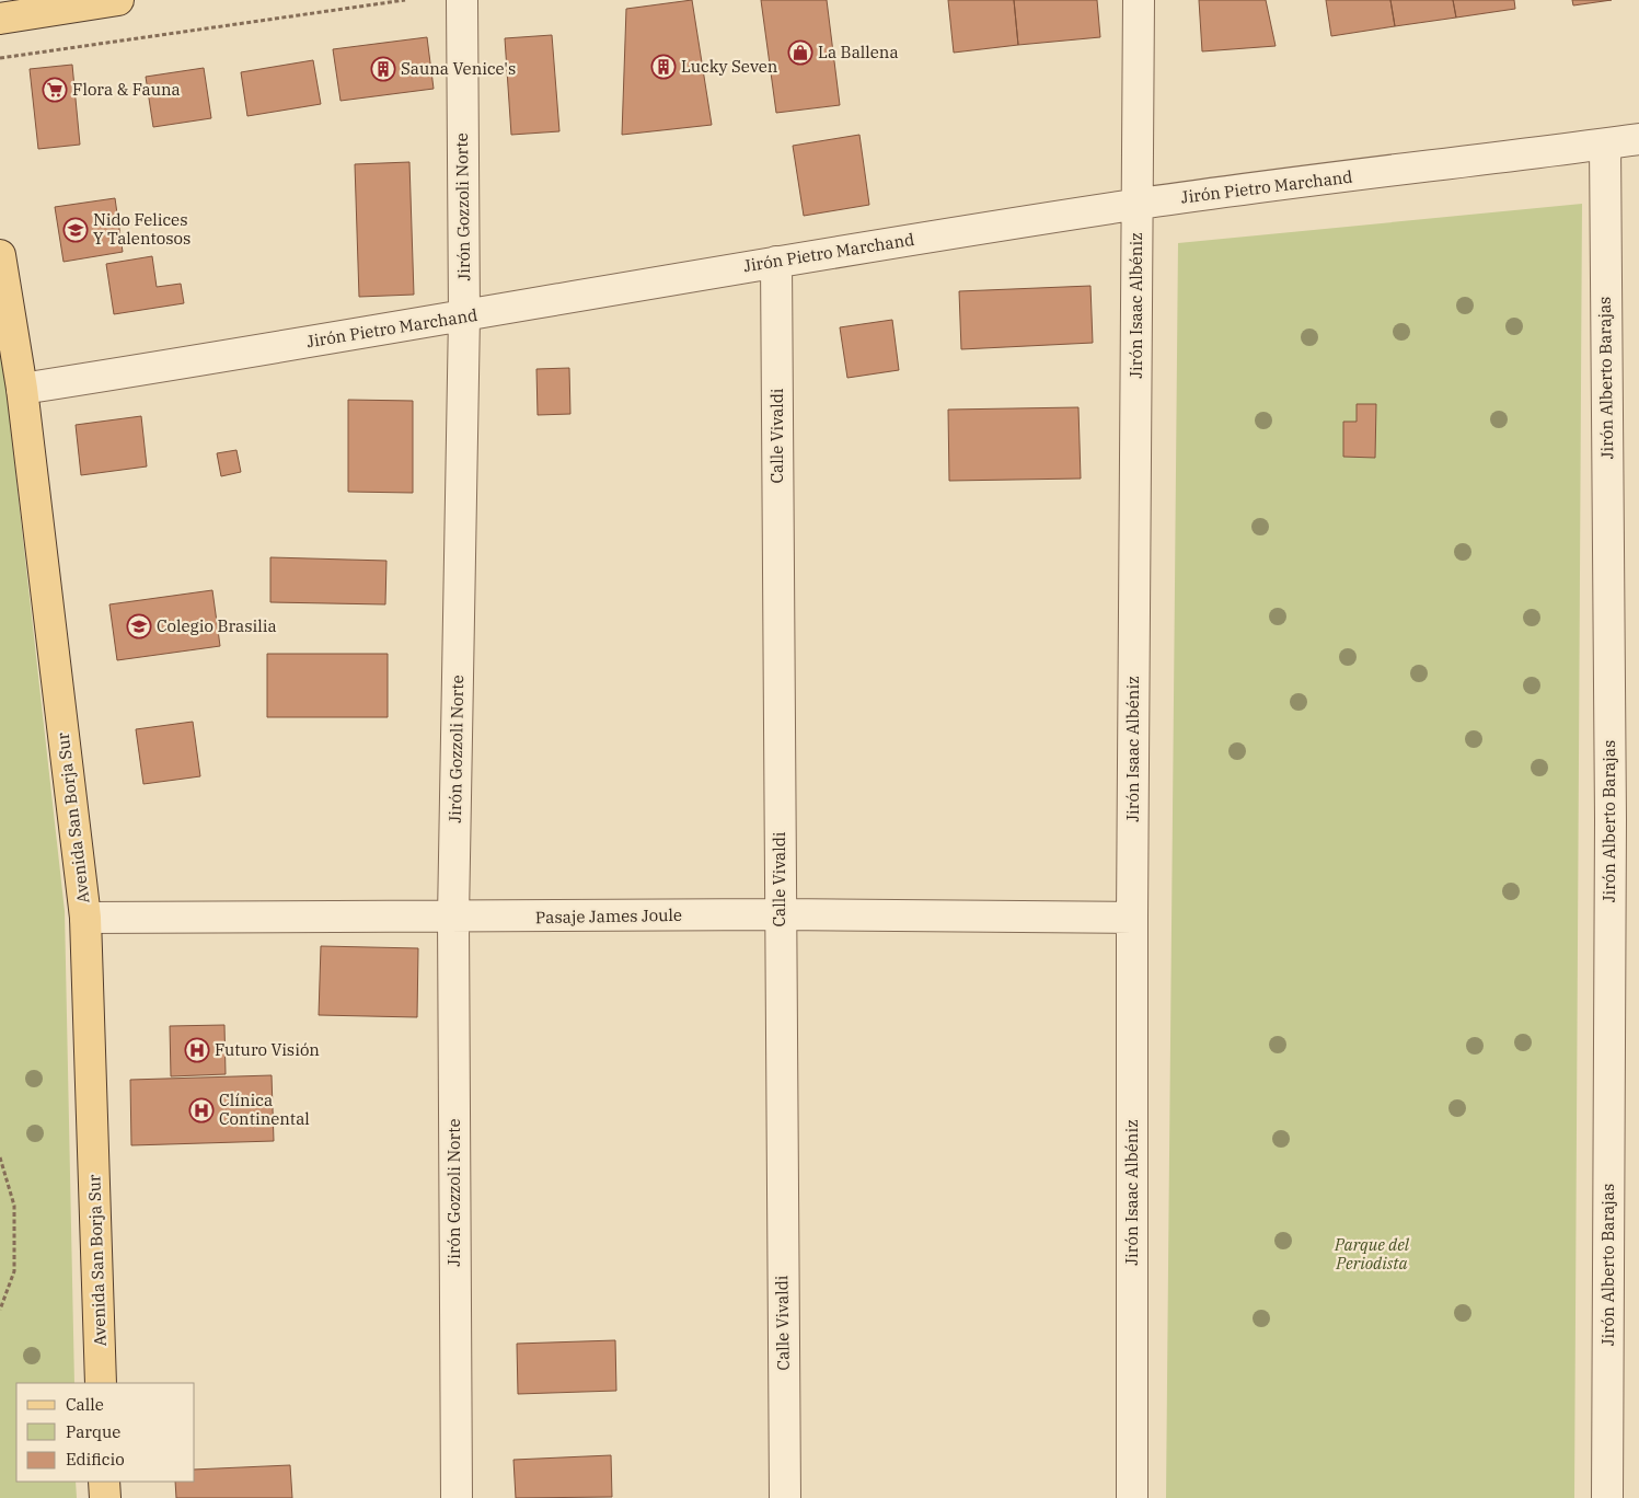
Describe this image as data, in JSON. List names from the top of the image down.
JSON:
{
  "streets": {
    "main road": ["Avenida San Borja Sur"],
    "street": [
      "Jirón Pietro Marchand",
      "Jirón Gozzoli Norte",
      "Jirón Isaac Albéniz",
      "Jirón Alberto Barajas",
      "Calle Vivaldi",
      "Pasaje James Joule"
    ]
  },
  "crossings": [
    ["Jirón Pietro Marchand", "Jirón Gozzoli Norte"],
    ["Jirón Pietro Marchand", "Jirón Isaac Albéniz"],
    ["Jirón Pietro Marchand", "Jirón Alberto Barajas"],
    ["Jirón Pietro Marchand", "Calle Vivaldi"],
    ["Jirón Pietro Marchand", "Avenida San Borja Sur"],
    ["Jirón Gozzoli Norte", "Pasaje James Joule"],
    ["Jirón Isaac Albéniz", "Pasaje James Joule"],
    ["Calle Vivaldi", "Pasaje James Joule"],
    ["Avenida San Borja Sur", "Pasaje James Joule"]
  ],
  "parks": ["Parque del Periodista"],
  "places": {
    "shop": ["La Ballena"],
    "building": ["Lucky Seven", "Sauna Venice's"],
    "supermarket": ["Flora & Fauna"],
    "school or university": ["Nido Felices Y Talentosos", "Colegio Brasilia"],
    "hospital": ["Futuro Visión", "Clínica Continental"]
  },
  "legend": ["Calle", "Parque", "Edificio"]
}
